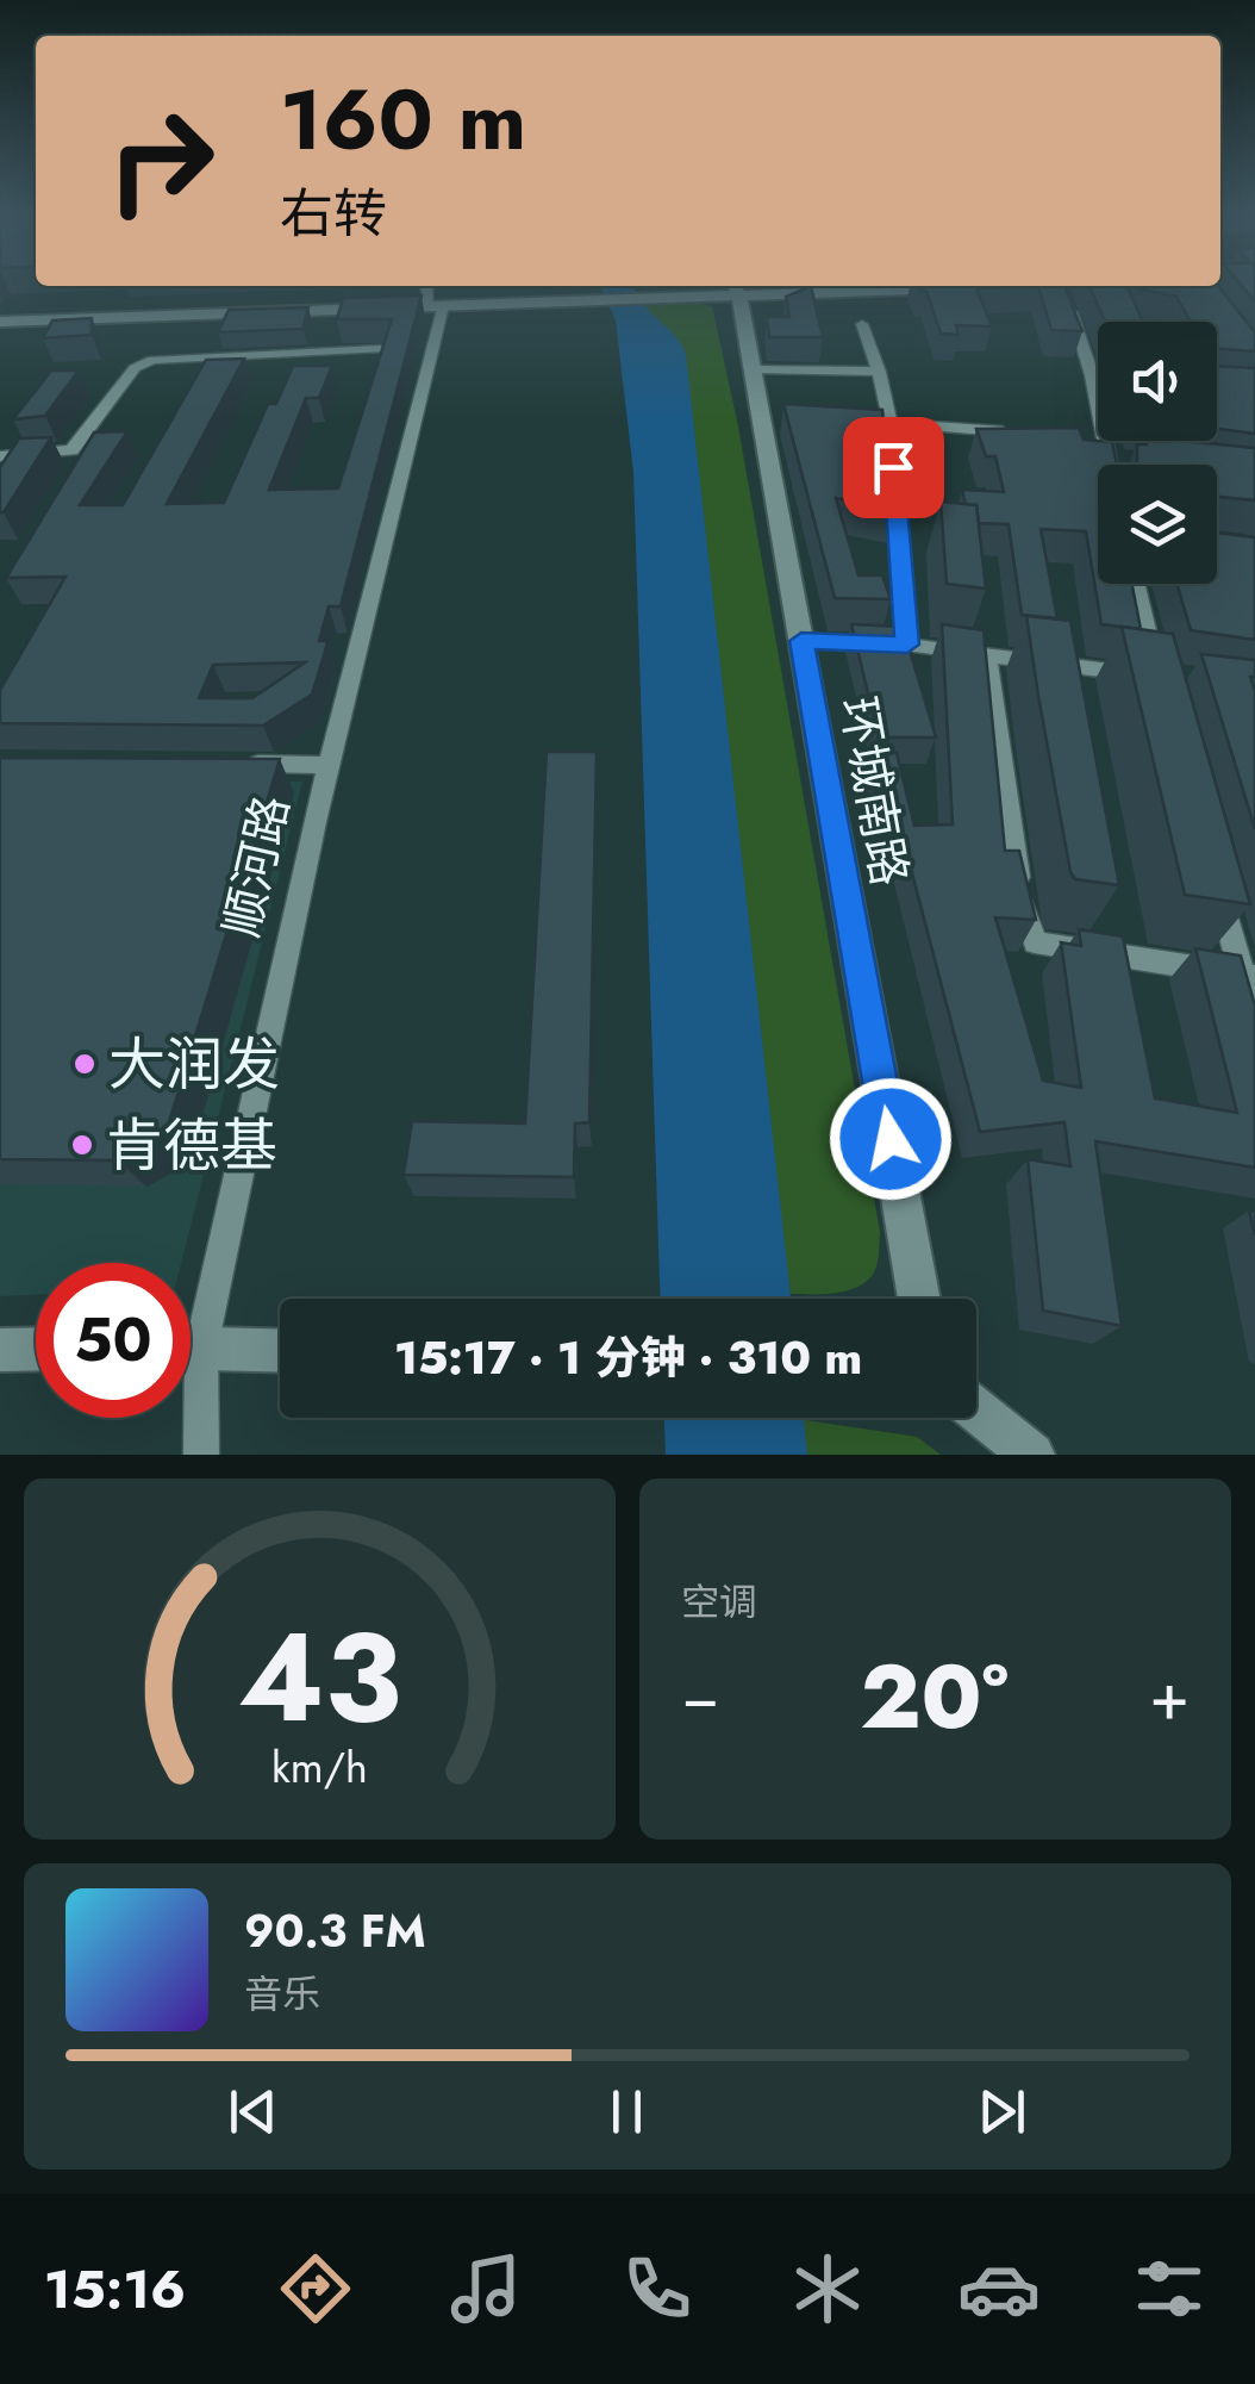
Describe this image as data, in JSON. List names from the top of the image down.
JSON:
{
  "streets": {
    "main road": ["环城南路"],
    "street": ["顺河路"]
  },
  "places": ["大润发", "肯德基"],
  "page": {
    "turn": ["160 m", "右转"],
    "limit": "50",
    "trip": "15:17 · 1 分钟 · 310 m",
    "tile": "空调",
    "heat": ["−", "20°", "+"],
    "song": ["90.3 FM", "音乐"],
    "tabs": "15:16",
    "gauge": ["43", "km/h"]
  }
}
